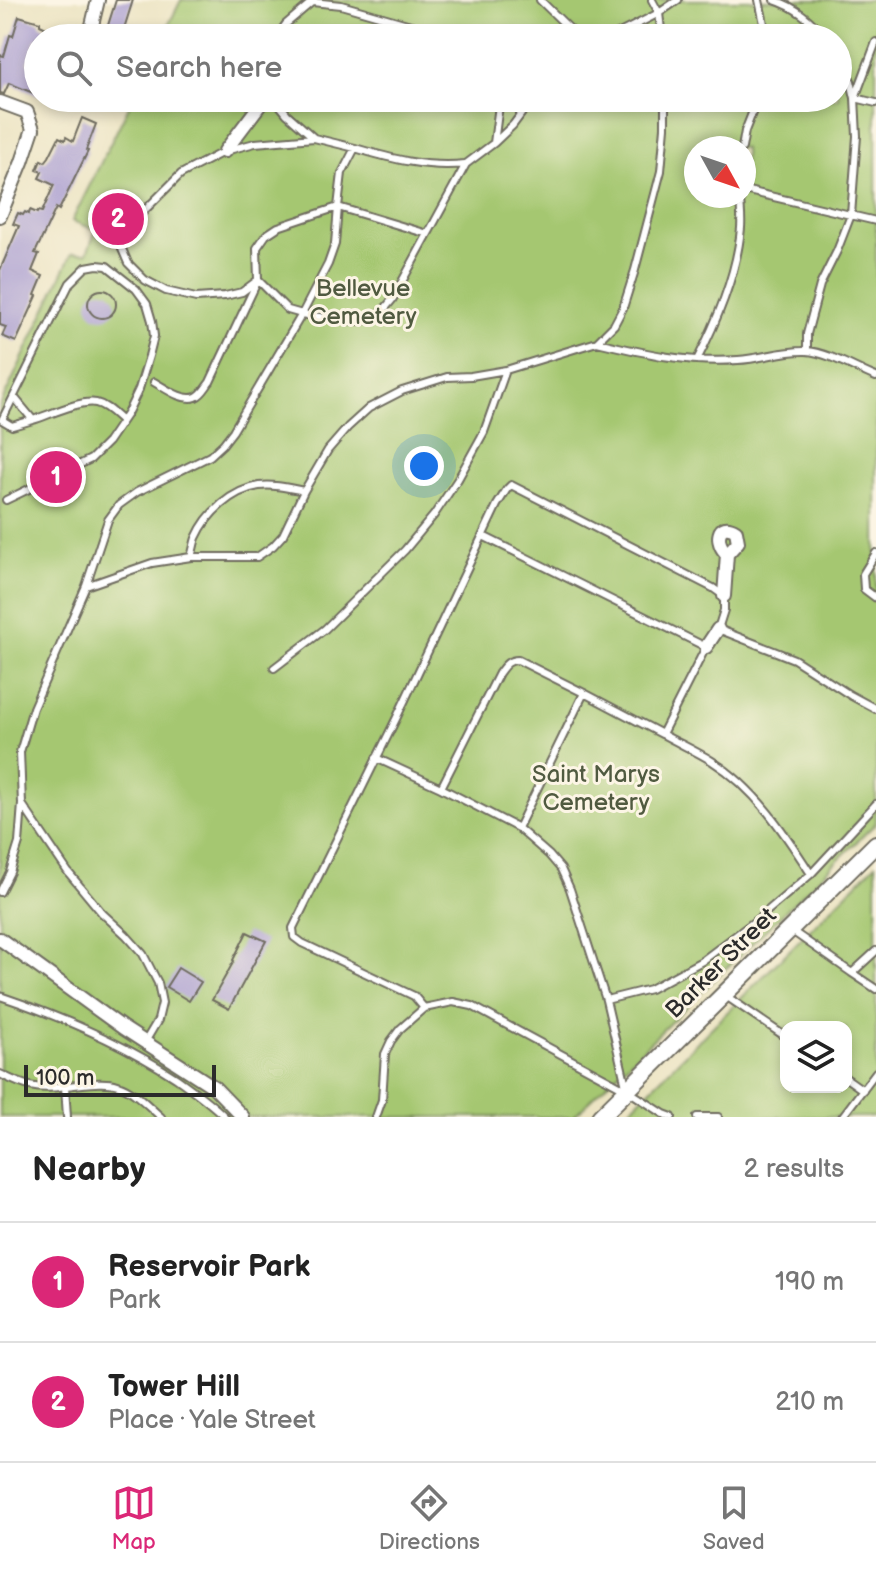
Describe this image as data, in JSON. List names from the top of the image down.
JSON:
{
  "streets": {
    "main road": ["Barker Street"]
  },
  "parks": ["Bellevue Cemetery", "Saint Marys Cemetery"],
  "scale_bar": "100 m",
  "north": "bottom right",
  "page": {
    "search": "Search here",
    "pins": ["2", "1"],
    "scale": "100 m",
    "heading": ["Nearby", "2 results"],
    "list": [
      {
        "mark": "1",
        "name": "Reservoir Park",
        "note": "Park",
        "value": "190 m"
      },
      {
        "mark": "2",
        "name": "Tower Hill",
        "note": "Place · Yale Street",
        "value": "210 m"
      }
    ],
    "nav": ["Map", "Directions", "Saved"]
  }
}
